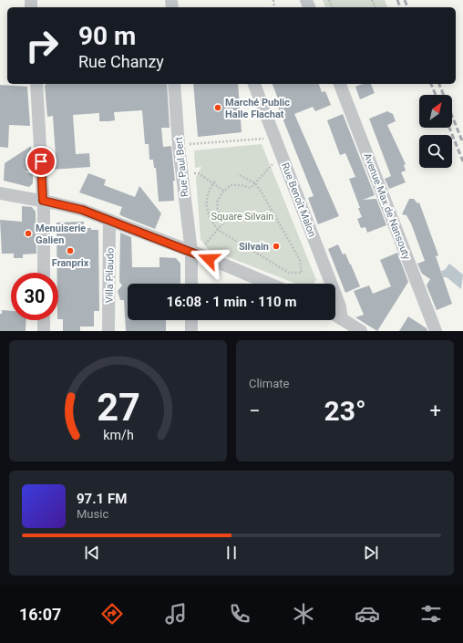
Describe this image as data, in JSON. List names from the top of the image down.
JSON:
{
  "streets": {
    "street": [
      "Rue Paul Bert",
      "Rue Benoît Malon",
      "Avenue Max de Nansouty",
      "Villa Pilaudo"
    ]
  },
  "parks": ["Square Silvain"],
  "places": [
    "Marché Public Halle Flachat",
    "Menuiserie Galien",
    "Silvain",
    "Franprix"
  ],
  "north": "top right",
  "page": {
    "turn": ["90 m", "Rue Chanzy"],
    "limit": "30",
    "trip": "16:08 · 1 min · 110 m",
    "tile": "Climate",
    "heat": ["−", "23°", "+"],
    "song": ["97.1 FM", "Music"],
    "tabs": "16:07",
    "gauge": ["27", "km/h"]
  }
}
